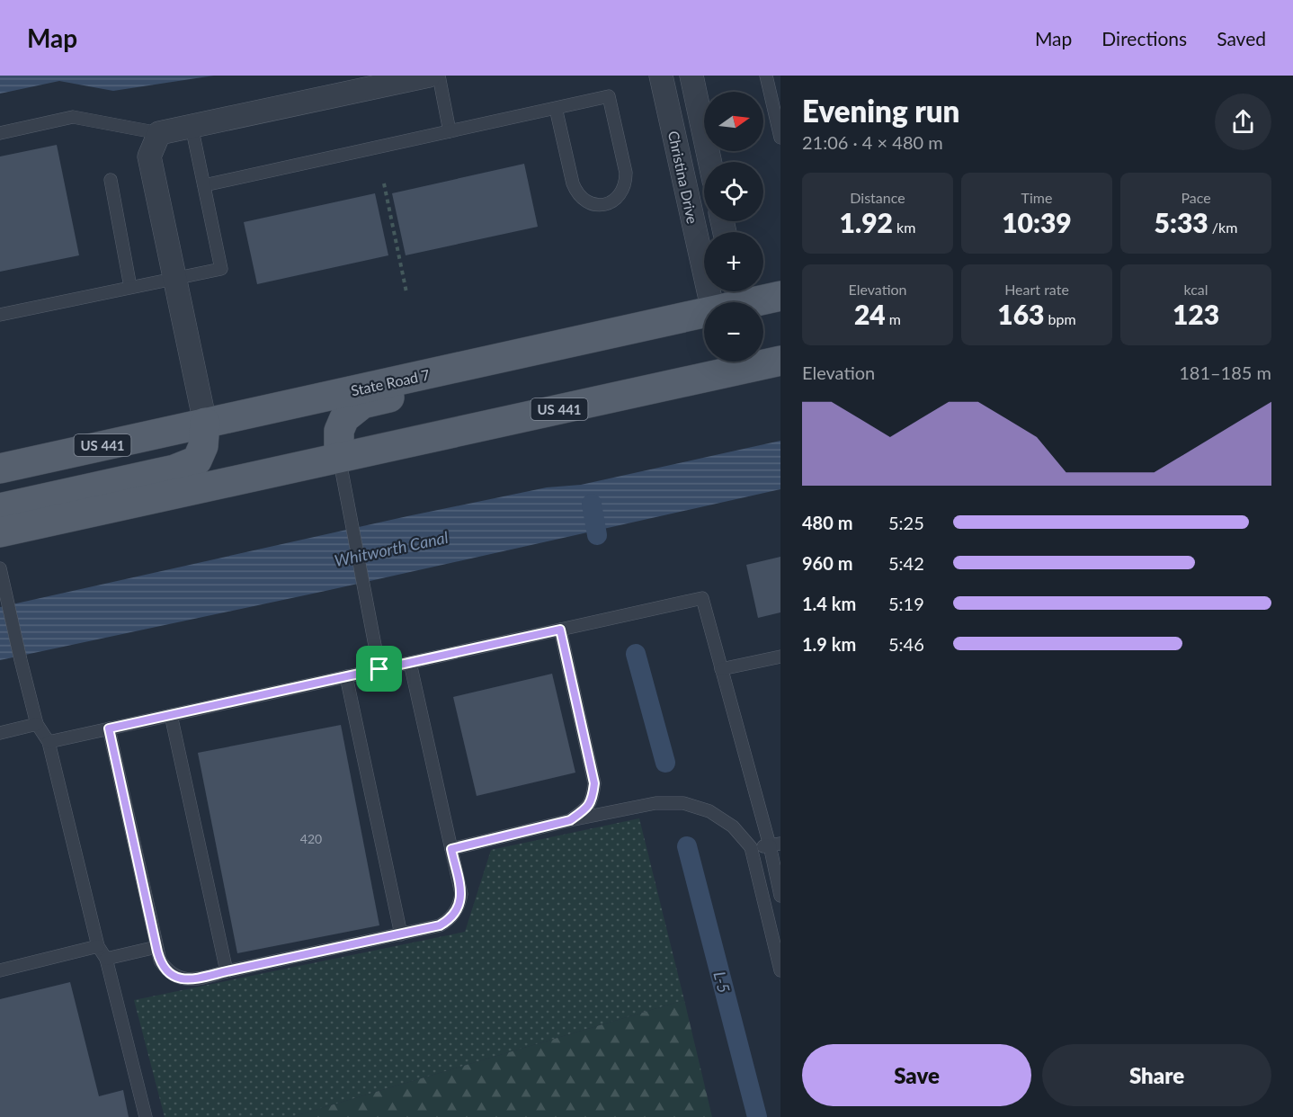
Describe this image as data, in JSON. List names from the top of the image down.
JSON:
{
  "streets": {
    "main road": ["State Road 7", "US 441"],
    "street": ["Christina Drive"]
  },
  "crossings": [
    ["Christina Drive", "State Road 7"]
  ],
  "water": ["Whitworth Canal", "L-5"],
  "house_numbers": ["420"],
  "north": "right",
  "page": {
    "header": "Map",
    "nav": ["Map", "Directions", "Saved"],
    "heading": ["Evening run", "21:06 · 4 × 480 m"],
    "map_buttons": ["+", "−"],
    "stats": [
      ["Distance", "1.92 km"],
      ["Time", "10:39"],
      ["Pace", "5:33 /km"],
      ["Elevation", "24 m"],
      ["Heart rate", "163 bpm"],
      ["kcal", "123"]
    ],
    "chart": ["Elevation", "181–185 m"],
    "list": [
      {
        "name": "480 m",
        "note": "5:25"
      },
      {
        "name": "960 m",
        "note": "5:42"
      },
      {
        "name": "1.4 km",
        "note": "5:19"
      },
      {
        "name": "1.9 km",
        "note": "5:46"
      }
    ],
    "buttons": ["Save", "Share"]
  }
}
